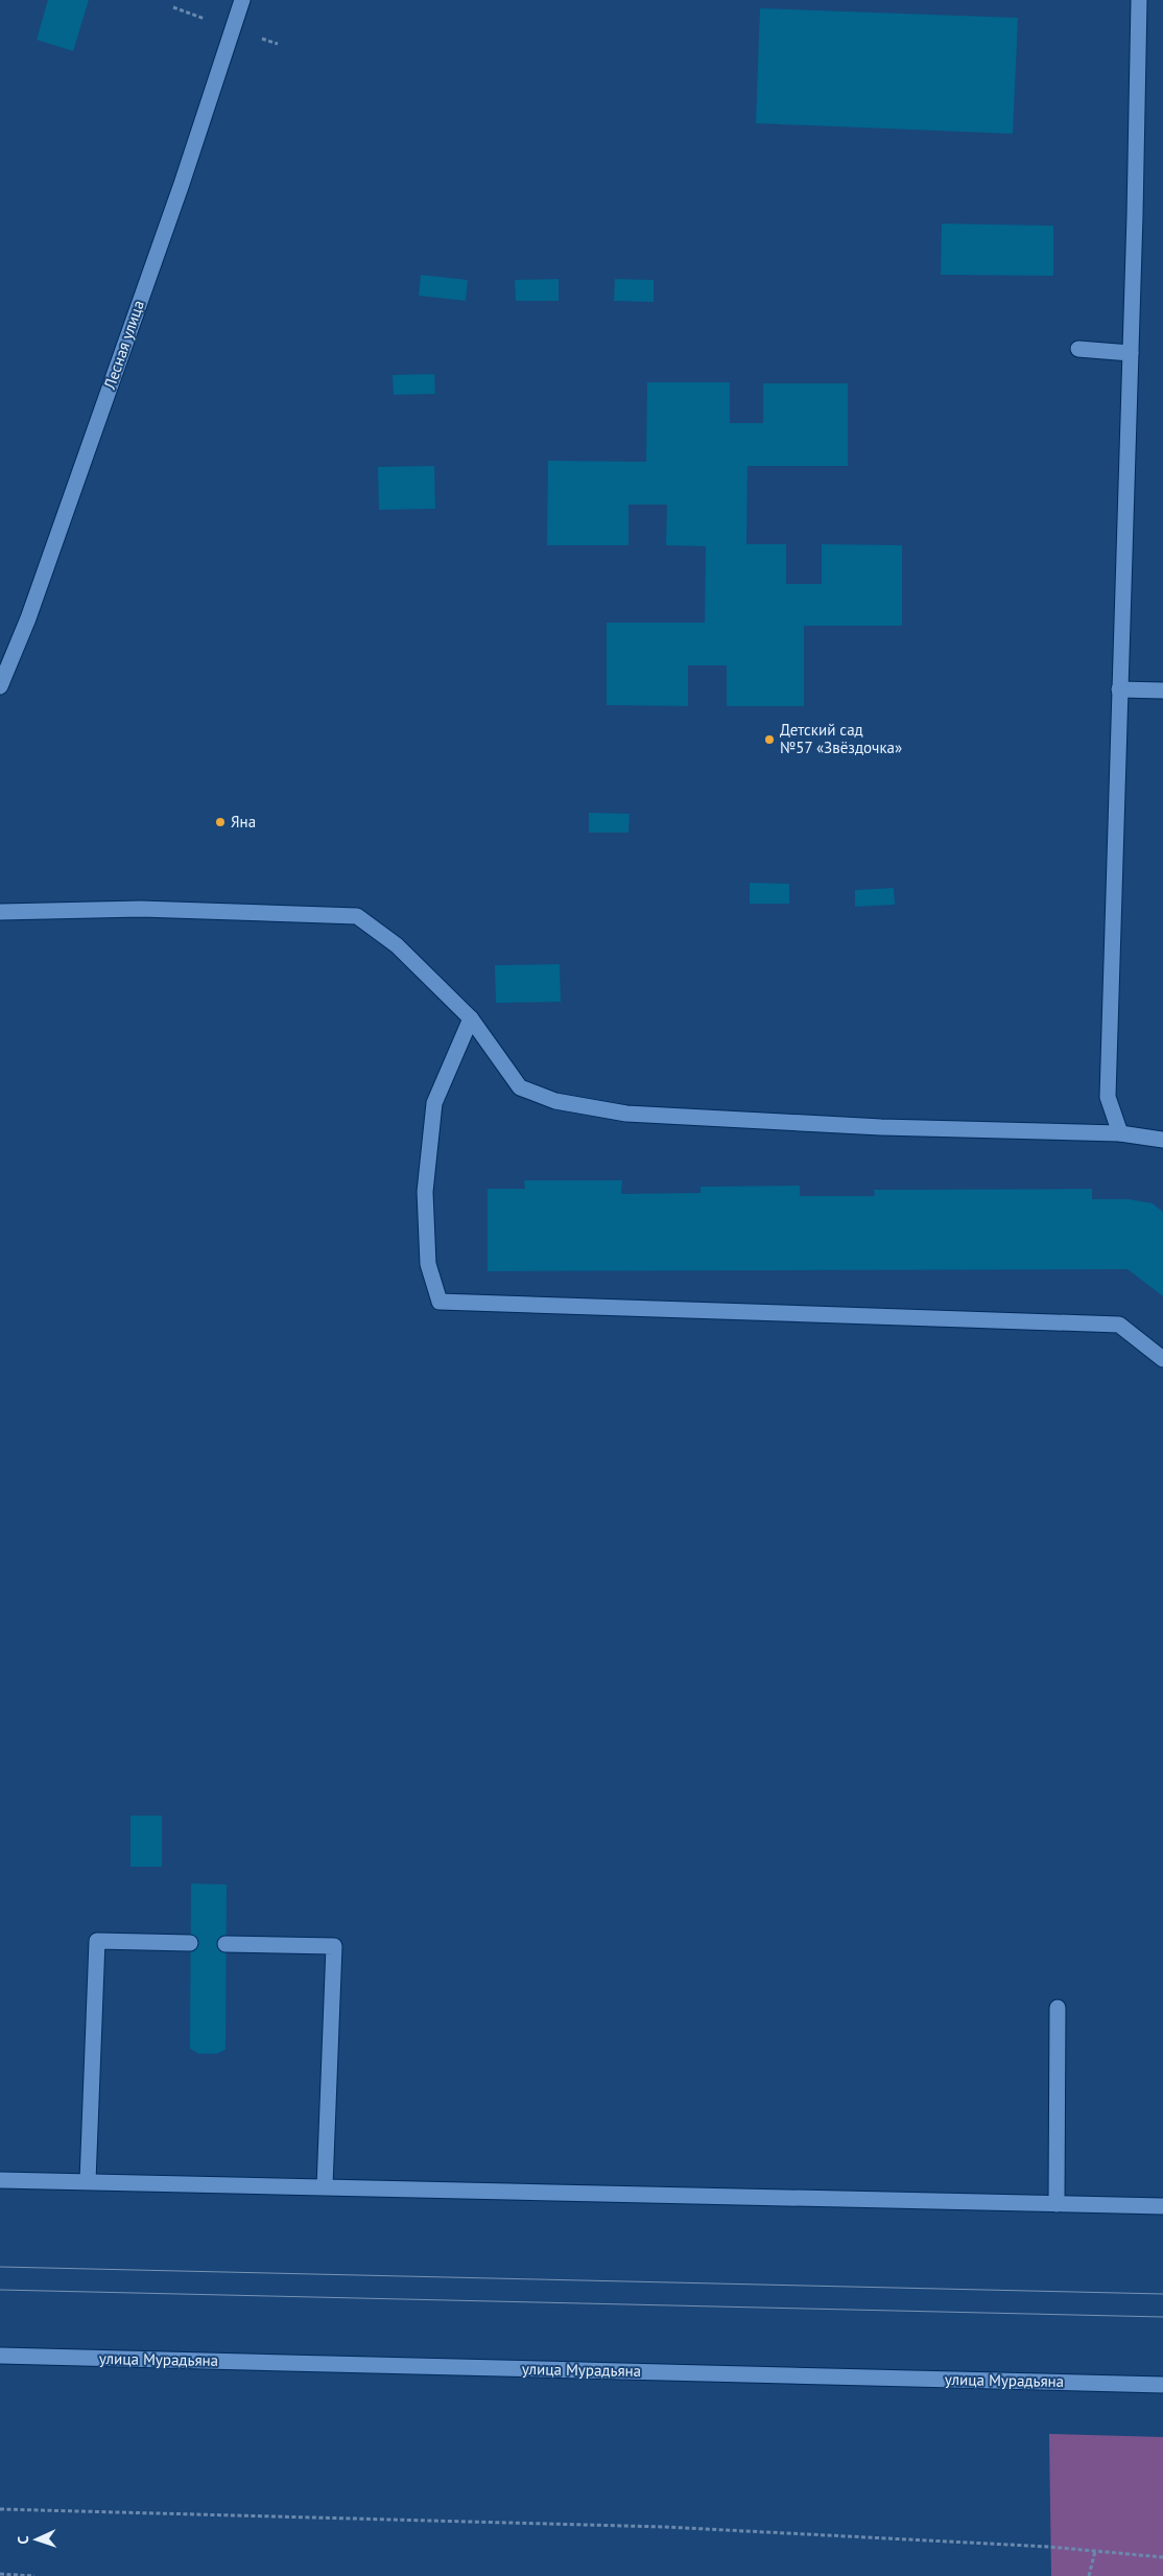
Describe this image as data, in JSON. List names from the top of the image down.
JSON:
{
  "streets": {
    "main road": ["Лесная улица", "улица Мурадьяна"]
  },
  "places": ["Детский сад №57 «Звёздочка»", "Яна"],
  "north": "left"
}
